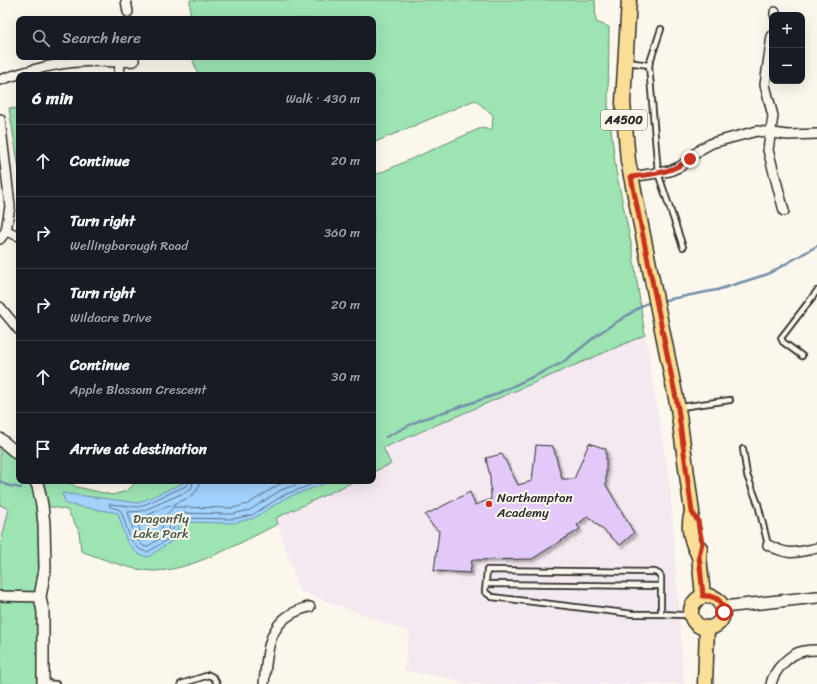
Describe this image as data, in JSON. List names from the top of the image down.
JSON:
{
  "streets": {
    "main road": ["A4500"]
  },
  "parks": ["Dragonfly Lake Park"],
  "places": ["Northampton Academy"],
  "page": {
    "map_buttons": ["+", "−"],
    "search": "Search here",
    "heading": ["6 min", "Walk · 430 m"],
    "list": [
      ["Continue", "20 m"],
      ["Turn right", "Wellingborough Road", "360 m"],
      ["Turn right", "Wildacre Drive", "20 m"],
      ["Continue", "Apple Blossom Crescent", "30 m"],
      "Arrive at destination"
    ]
  }
}
